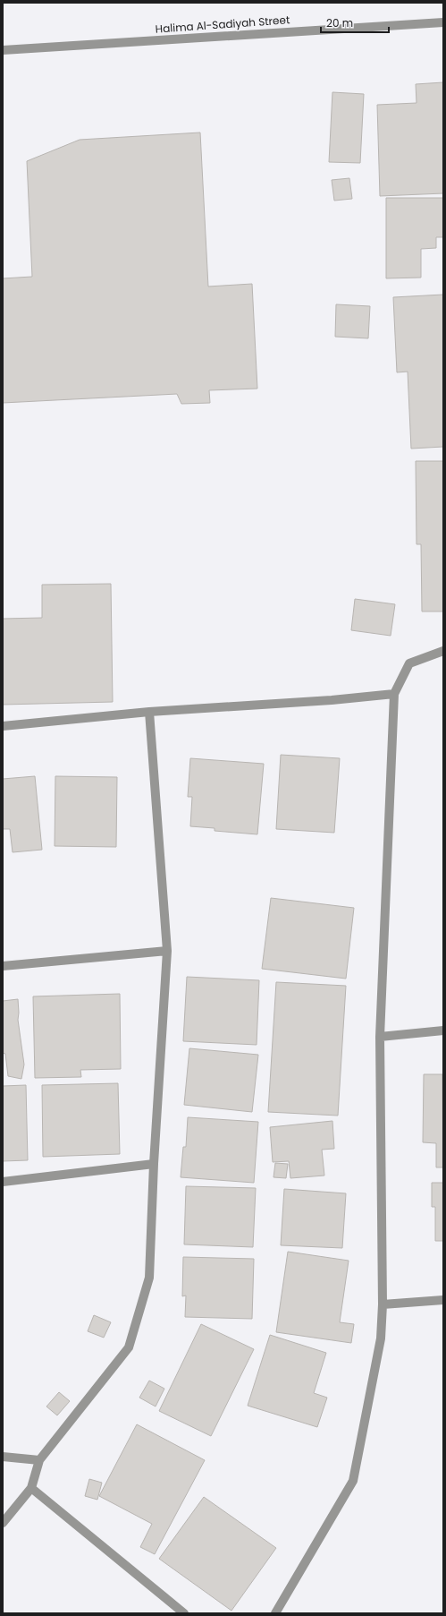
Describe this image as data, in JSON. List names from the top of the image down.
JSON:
{
  "streets": {
    "street": ["Halima Al-Sadiyah Street"]
  },
  "scale_bar": "20 m"
}
